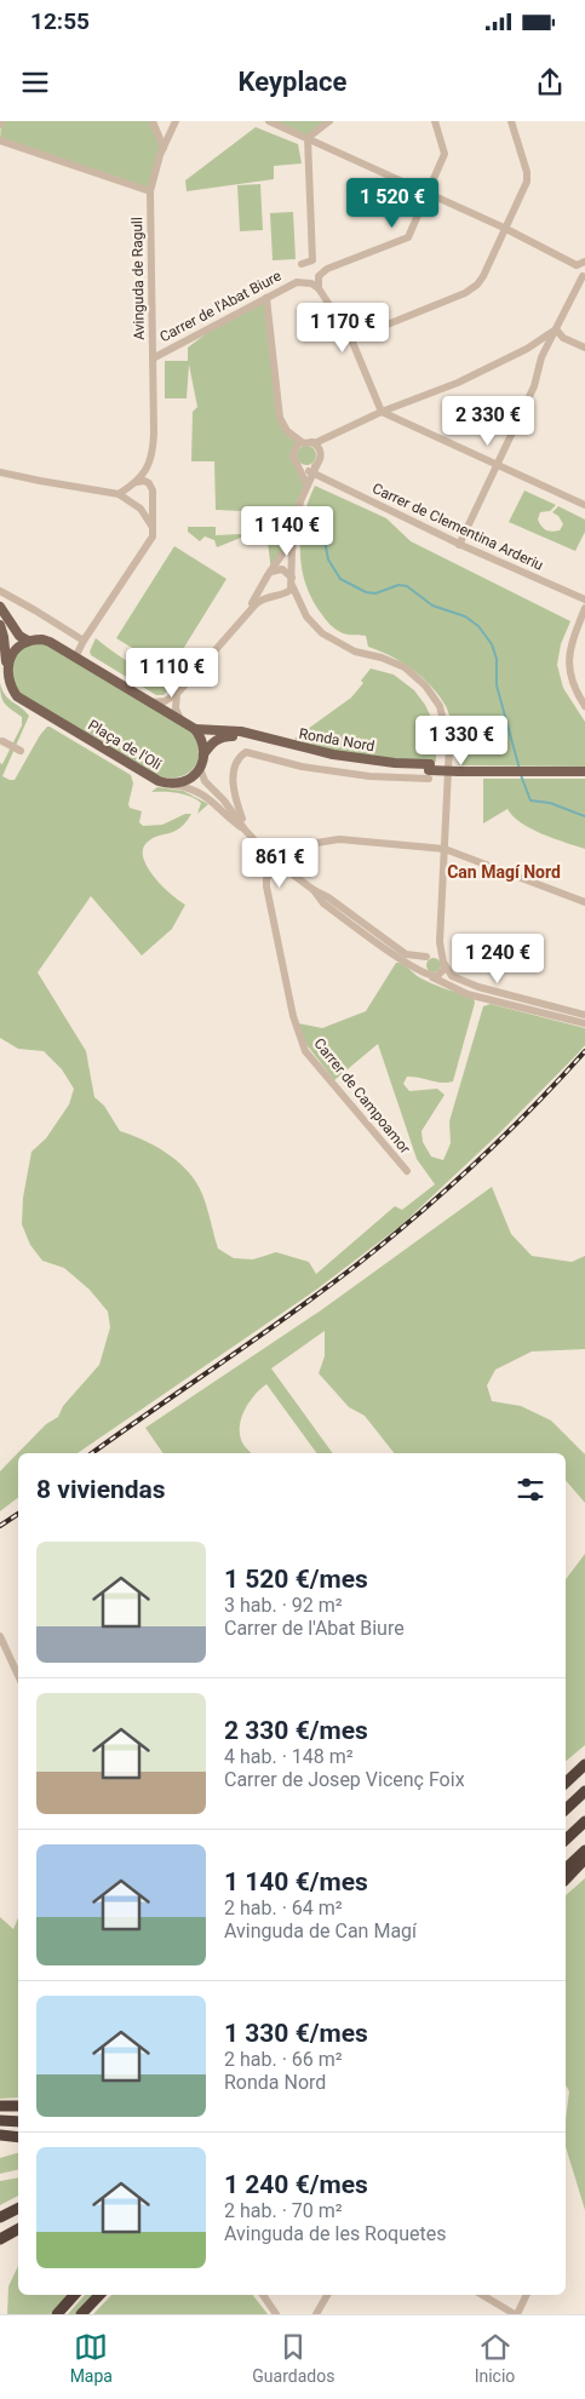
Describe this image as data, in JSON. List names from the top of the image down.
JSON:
{
  "streets": {
    "main road": ["Ronda Nord", "Plaça de l'Oli"],
    "street": [
      "Avinguda de Ragull",
      "Carrer de l'Abat Biure",
      "Carrer de Clementina Arderiu",
      "Carrer de Campoamor"
    ]
  },
  "crossings": [
    ["Avinguda de Ragull", "Carrer de l'Abat Biure"]
  ],
  "districts": ["Can Magí Nord"],
  "page": {
    "status": "12:55",
    "header": "Keyplace",
    "price": [
      "1 520 €",
      "1 170 €",
      "2 330 €",
      "1 140 €",
      "1 110 €",
      "1 330 €",
      "861 €",
      "1 240 €"
    ],
    "heading": "8 viviendas",
    "list": [
      {
        "name": "1 520 €/mes",
        "note": "3 hab. · 92 m² · Carrer de l'Abat Biure"
      },
      {
        "name": "2 330 €/mes",
        "note": "4 hab. · 148 m² · Carrer de Josep Vicenç Foix"
      },
      {
        "name": "1 140 €/mes",
        "note": "2 hab. · 64 m² · Avinguda de Can Magí"
      },
      {
        "name": "1 330 €/mes",
        "note": "2 hab. · 66 m² · Ronda Nord"
      },
      {
        "name": "1 240 €/mes",
        "note": "2 hab. · 70 m² · Avinguda de les Roquetes"
      }
    ],
    "tabs": ["Mapa", "Guardados", "Inicio"]
  }
}
